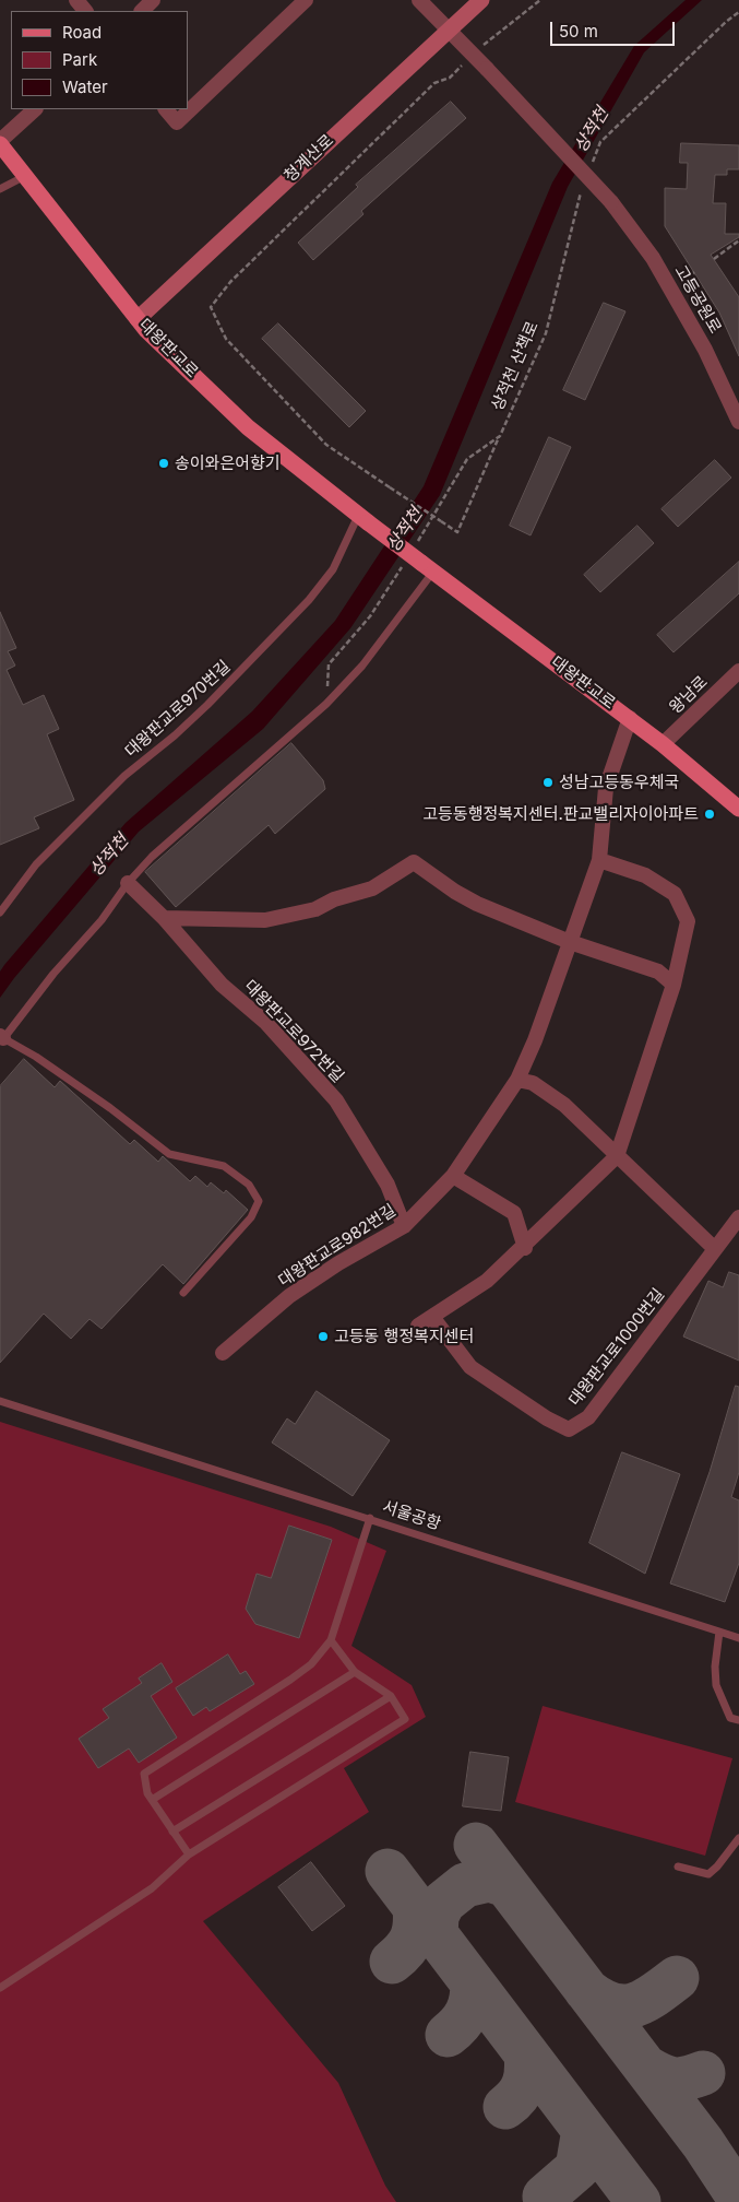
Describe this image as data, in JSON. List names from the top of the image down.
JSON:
{
  "streets": {
    "main road": ["청계산로", "대왕판교로"],
    "street": [
      "고등공원로",
      "왕남로",
      "대왕판교로972번길",
      "대왕판교로982번길",
      "대왕판교로1000번길"
    ],
    "lane": ["대왕판교로970번길", "서울공항"],
    "path": ["상적천 산책로"]
  },
  "crossings": [
    ["청계산로", "대왕판교로"],
    ["대왕판교로", "왕남로"],
    ["대왕판교로", "대왕판교로970번길"],
    ["대왕판교로", "대왕판교로982번길"],
    ["대왕판교로972번길", "대왕판교로982번길"]
  ],
  "water": ["상적천"],
  "places": [
    "송이와은어향기",
    "성남고등동우체국",
    "고등동행정복지센터.판교밸리자이아파트",
    "고등동 행정복지센터"
  ],
  "legend": ["Road", "Park", "Water"],
  "scale_bar": "50 m"
}
